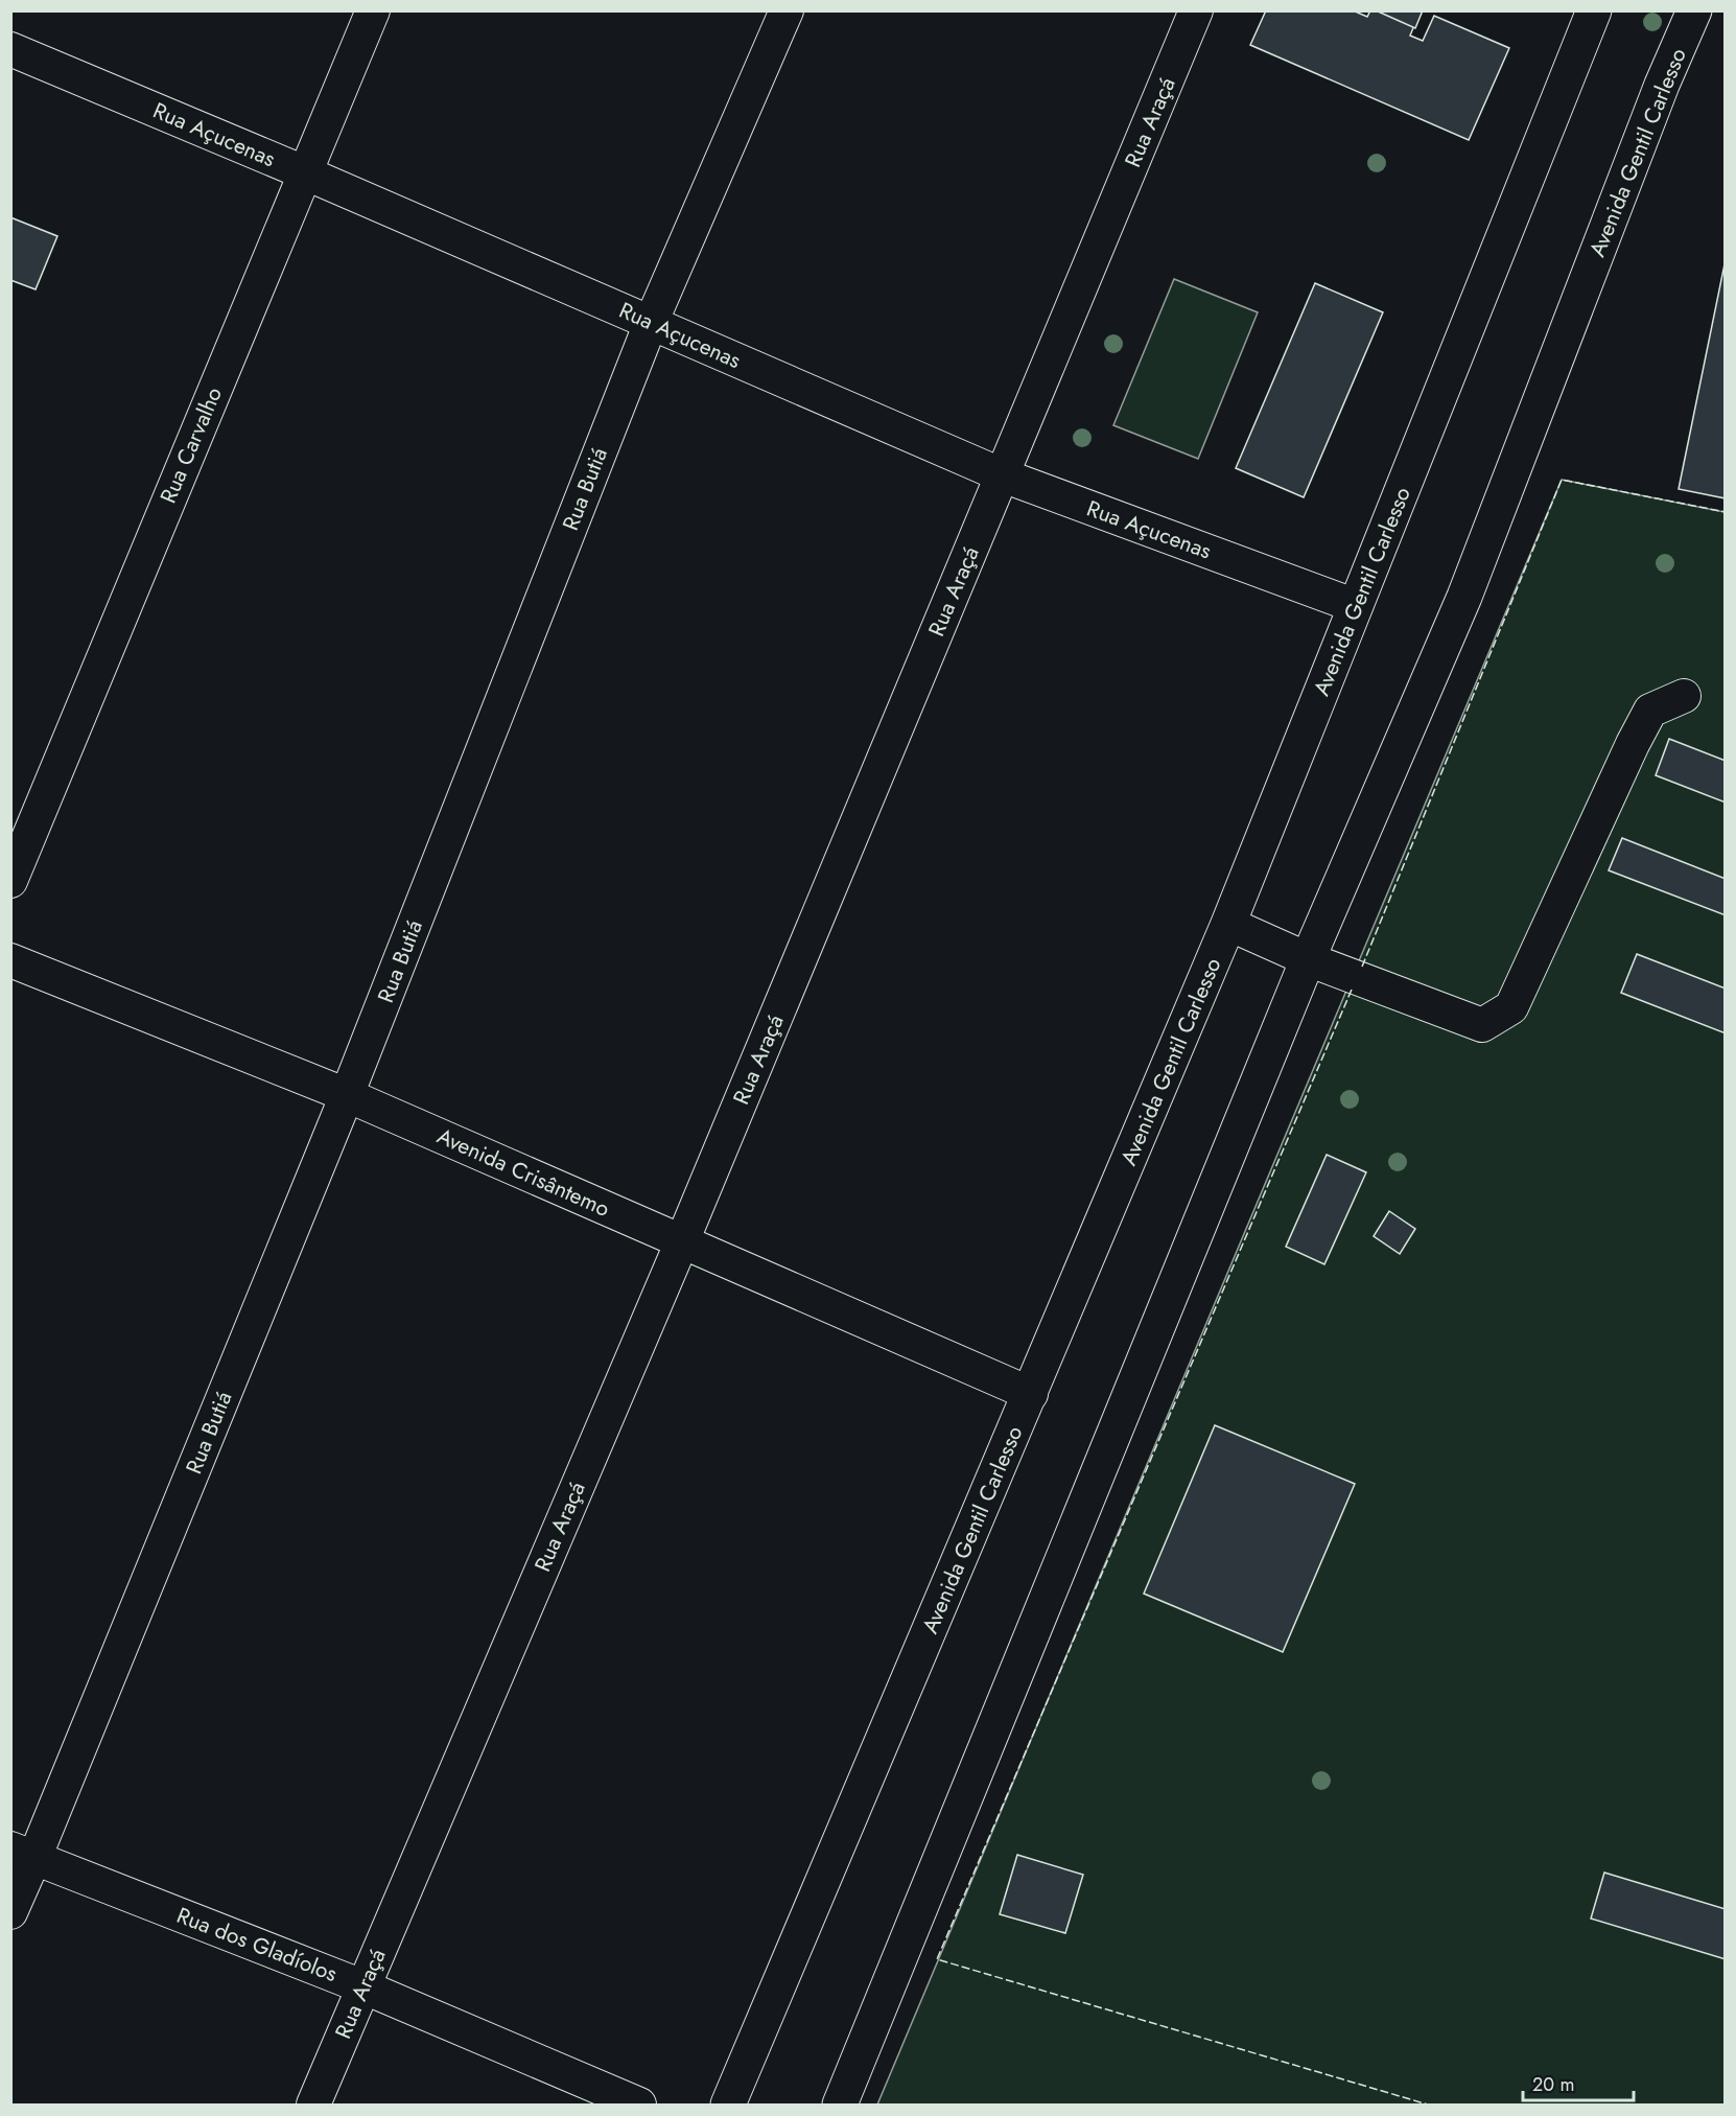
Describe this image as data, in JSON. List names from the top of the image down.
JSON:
{
  "streets": {
    "street": [
      "Rua Araçá",
      "Rua Açucenas",
      "Avenida Gentil Carlesso",
      "Rua Carvalho",
      "Rua Butiá",
      "Avenida Crisântemo",
      "Rua dos Gladíolos"
    ]
  },
  "crossings": [
    ["Rua Araçá", "Rua Açucenas"],
    ["Rua Araçá", "Avenida Crisântemo"],
    ["Rua Araçá", "Rua dos Gladíolos"],
    ["Rua Açucenas", "Avenida Gentil Carlesso"],
    ["Rua Açucenas", "Rua Carvalho"],
    ["Rua Açucenas", "Rua Butiá"],
    ["Avenida Gentil Carlesso", "Avenida Crisântemo"],
    ["Rua Butiá", "Avenida Crisântemo"],
    ["Rua Butiá", "Rua dos Gladíolos"]
  ],
  "scale_bar": "20 m"
}
